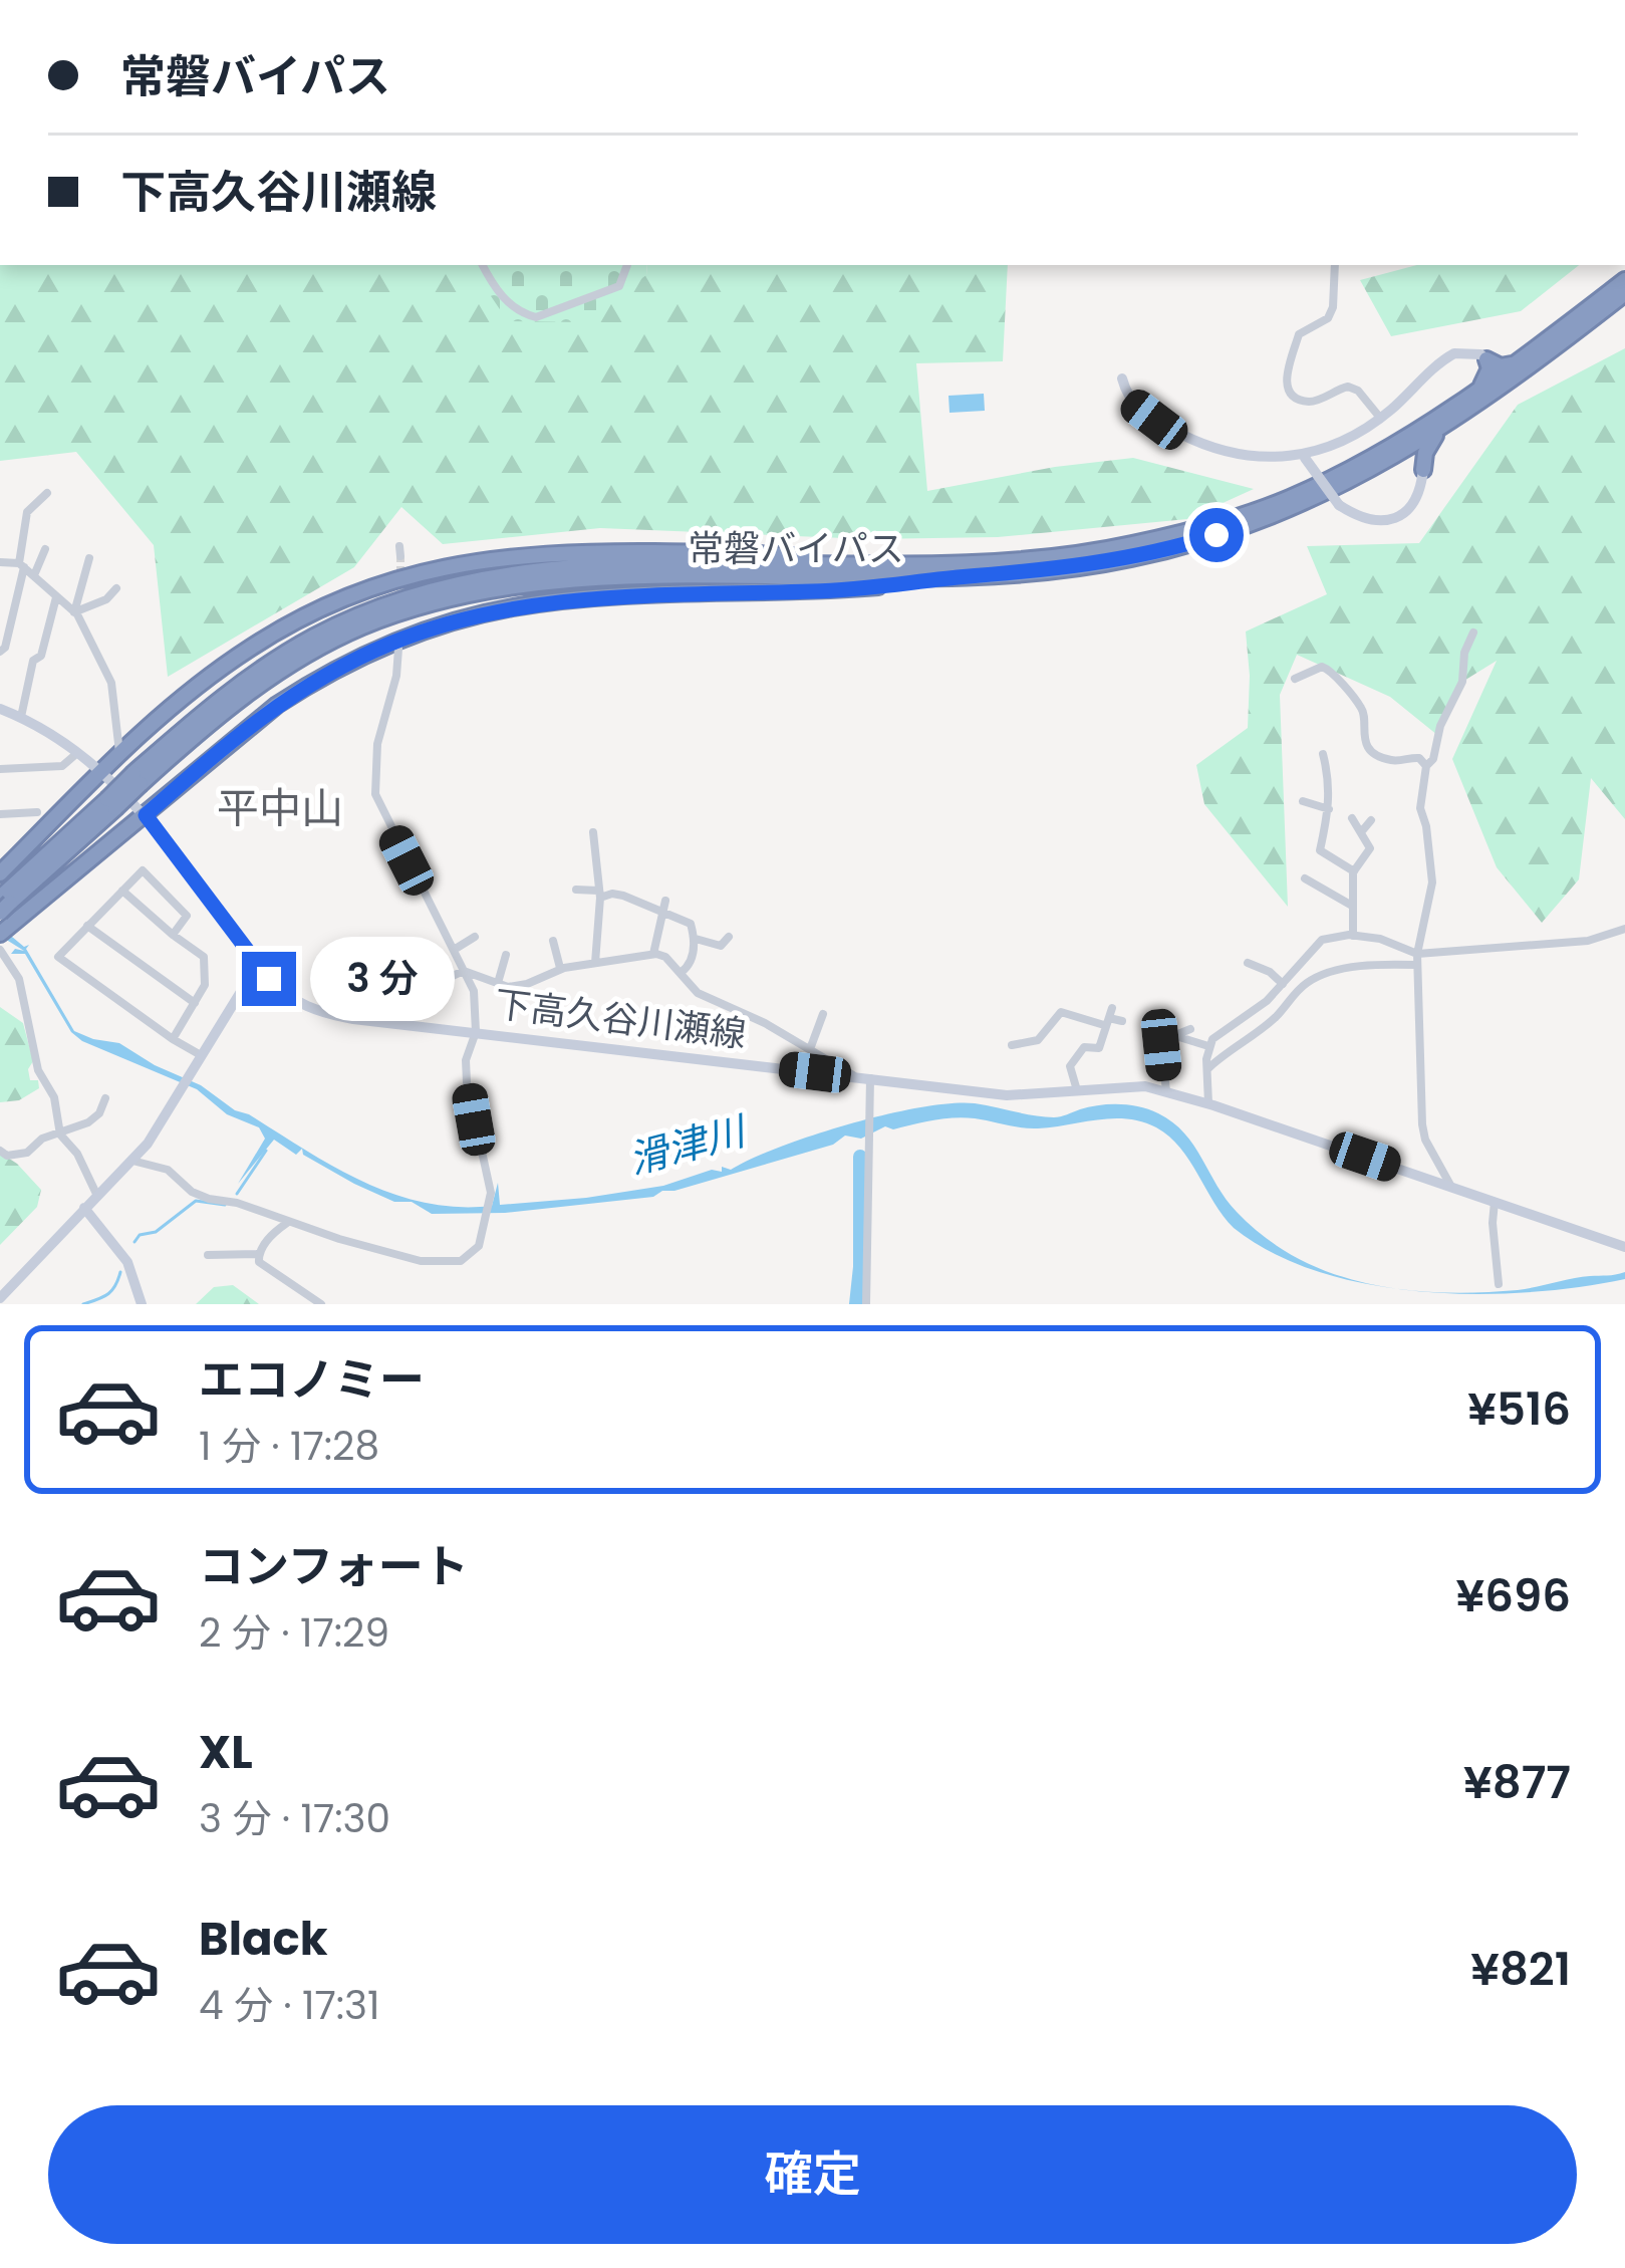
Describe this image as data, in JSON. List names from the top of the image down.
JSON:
{
  "streets": {
    "highway": ["常磐バイパス"],
    "main road": ["下高久谷川瀬線"]
  },
  "districts": ["平中山"],
  "water": ["滑津川"],
  "page": {
    "banner": ["常磐バイパス", "下高久谷川瀬線"],
    "bubble": "3 分",
    "list": [
      {
        "name": "エコノミー",
        "note": "1 分 · 17:28",
        "value": "¥516"
      },
      {
        "name": "コンフォート",
        "note": "2 分 · 17:29",
        "value": "¥696"
      },
      {
        "name": "XL",
        "note": "3 分 · 17:30",
        "value": "¥877"
      },
      {
        "name": "Black",
        "note": "4 分 · 17:31",
        "value": "¥821"
      }
    ],
    "buttons": "確定"
  }
}
